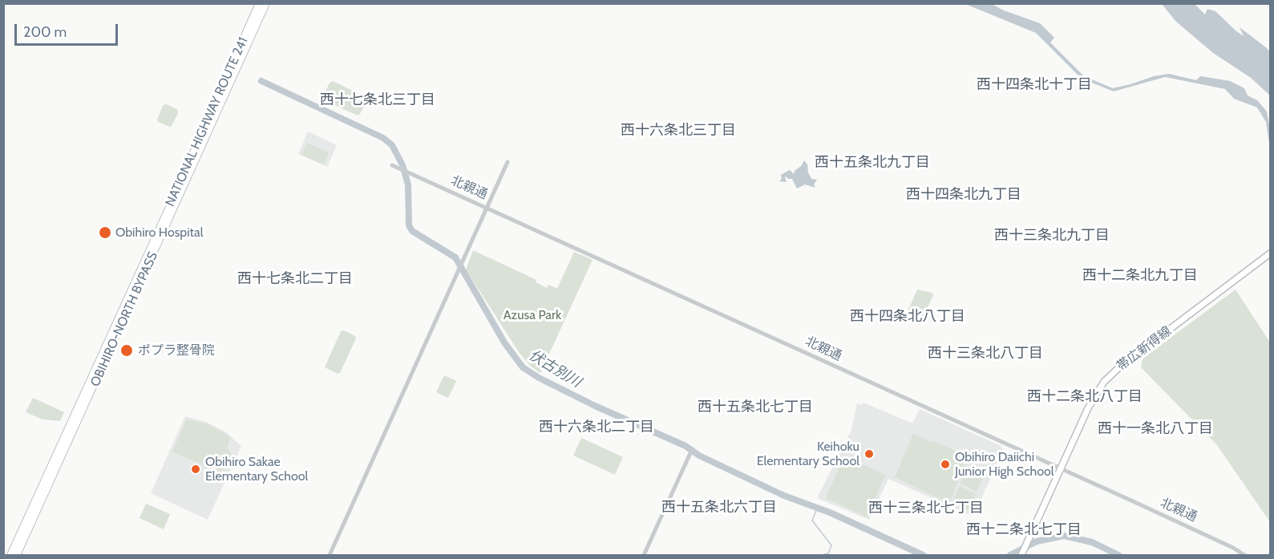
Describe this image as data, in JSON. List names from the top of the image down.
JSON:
{
  "streets": {
    "highway": ["NATIONAL HIGHWAY ROUTE 241", "OBIHIRO-NORTH BYPASS"],
    "main road": ["帯広新得線"],
    "street": ["北親通"]
  },
  "crossings": [
    ["北親通", "帯広新得線"]
  ],
  "districts": [
    "西十四条北十丁目",
    "西十七条北三丁目",
    "西十六条北三丁目",
    "西十五条北九丁目",
    "西十四条北九丁目",
    "西十三条北九丁目",
    "西十二条北九丁目",
    "西十七条北二丁目",
    "西十四条北八丁目",
    "西十三条北八丁目",
    "西十二条北八丁目",
    "西十五条北七丁目",
    "西十六条北二丁目",
    "西十一条北八丁目",
    "西十五条北六丁目",
    "西十三条北七丁目",
    "西十二条北七丁目"
  ],
  "water": ["伏古別川"],
  "parks": ["Azusa Park"],
  "places": [
    "Obihiro Hospital",
    "ポプラ整骨院",
    "Keihoku Elementary School",
    "Obihiro Daiichi Junior High School",
    "Obihiro Sakae Elementary School"
  ],
  "scale_bar": "200 m"
}
